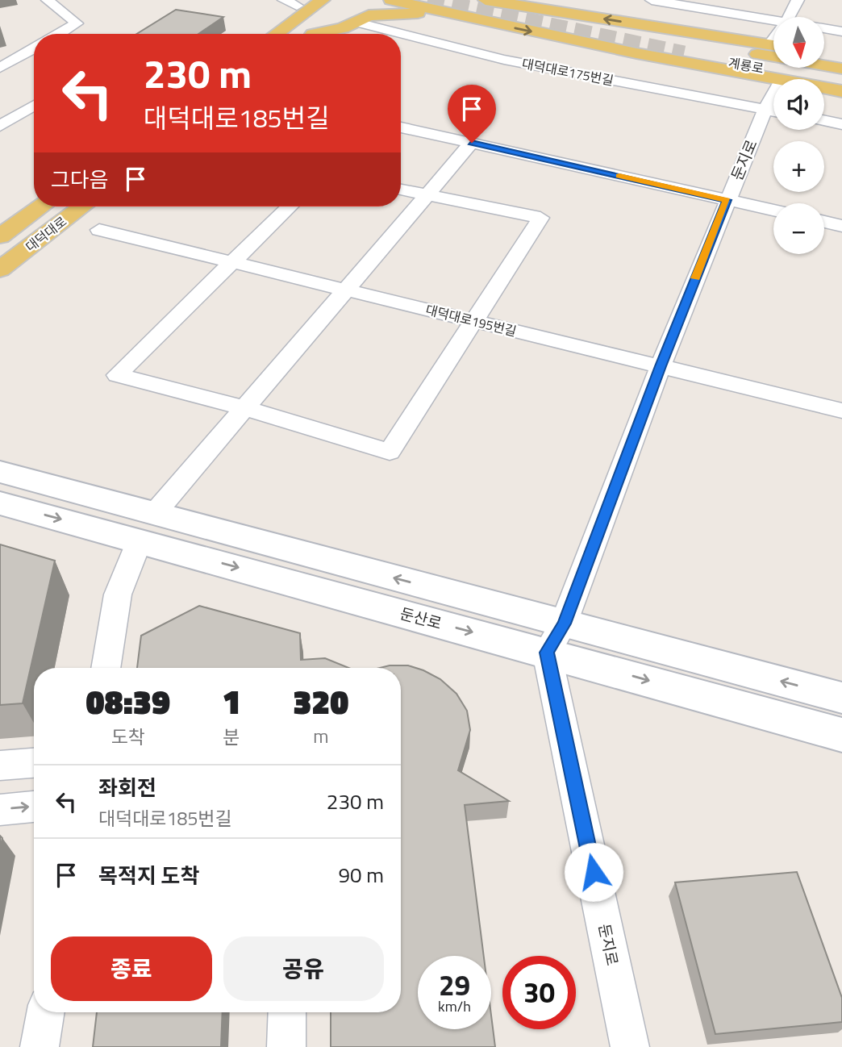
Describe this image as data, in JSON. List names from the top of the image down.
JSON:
{
  "streets": {
    "main road": ["계룡로", "대덕대로"],
    "street": [
      "대덕대로175번길",
      "둔지로",
      "대덕대로195번길",
      "둔산로"
    ]
  },
  "crossings": [
    ["둔지로", "대덕대로195번길"],
    ["둔지로", "둔산로"]
  ],
  "north": "bottom",
  "page": {
    "map_buttons": ["+", "−"],
    "turn": ["230 m", "대덕대로185번길"],
    "then": "그다음",
    "eta": [
      "08:39",
      "도착",
      "1",
      "분",
      "320",
      "m"
    ],
    "list": [
      {
        "name": "좌회전",
        "note": "대덕대로185번길",
        "value": "230 m"
      },
      {
        "name": "목적지 도착",
        "value": "90 m"
      }
    ],
    "buttons": ["종료", "공유"],
    "speed": "29 km/h",
    "limit": "30"
  }
}
